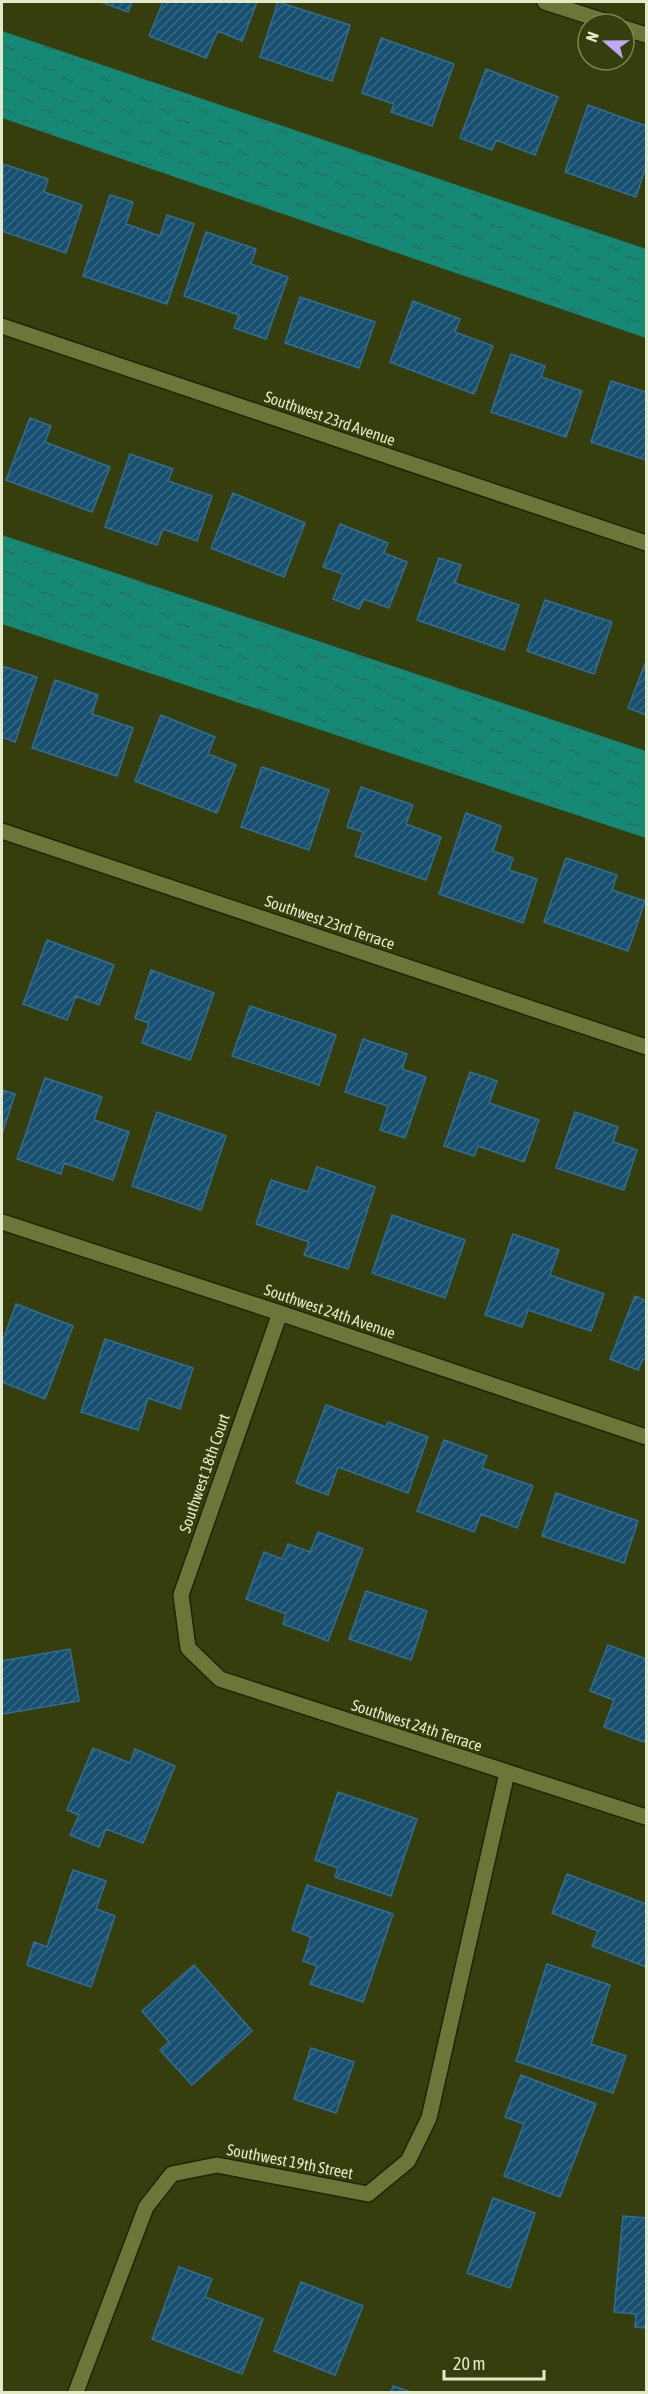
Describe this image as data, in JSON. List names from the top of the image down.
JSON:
{
  "streets": {
    "street": [
      "Southwest 23rd Avenue",
      "Southwest 23rd Terrace",
      "Southwest 24th Avenue",
      "Southwest 18th Court",
      "Southwest 24th Terrace",
      "Southwest 19th Street"
    ]
  },
  "crossings": [
    ["Southwest 24th Avenue", "Southwest 18th Court"],
    ["Southwest 18th Court", "Southwest 24th Terrace"],
    ["Southwest 24th Terrace", "Southwest 19th Street"]
  ],
  "scale_bar": "20 m",
  "north": "left"
}
